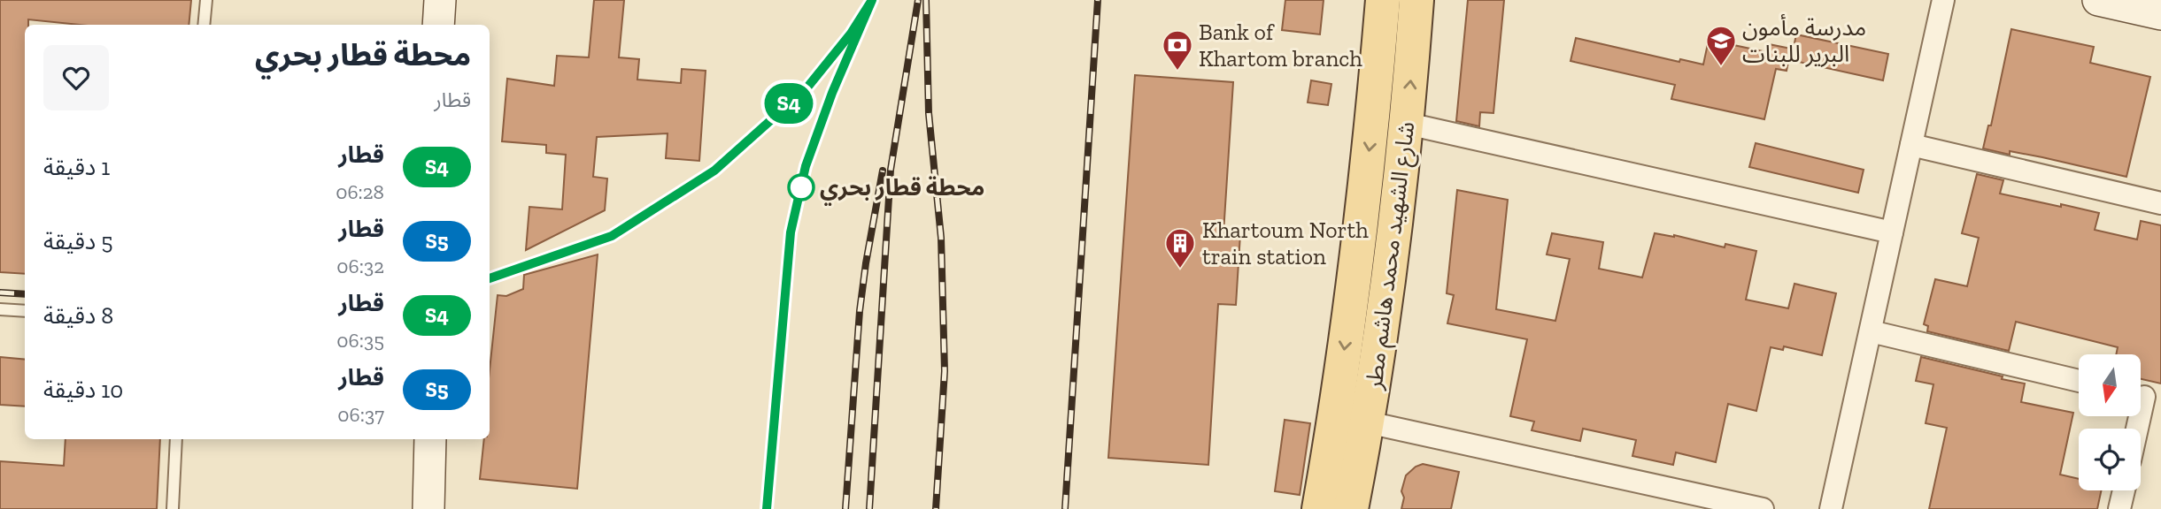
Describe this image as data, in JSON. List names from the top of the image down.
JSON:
{
  "streets": {
    "main road": ["شارع الشهيد محمد هاشم مطر"]
  },
  "places": {
    "school or university": ["مدرسة مأمون البرير للبنات"],
    "bank": ["Bank of Khartom branch"],
    "other": ["محطة قطار بحري"],
    "building": ["Khartoum North train station"]
  },
  "north": "bottom",
  "page": {
    "on_map": "S4",
    "heading": ["محطة قطار بحري", "قطار"],
    "list": [
      {
        "mark": "S4",
        "name": "قطار",
        "note": "06:28",
        "value": "1 دقيقة"
      },
      {
        "mark": "S5",
        "name": "قطار",
        "note": "06:32",
        "value": "5 دقيقة"
      },
      {
        "mark": "S4",
        "name": "قطار",
        "note": "06:35",
        "value": "8 دقيقة"
      },
      {
        "mark": "S5",
        "name": "قطار",
        "note": "06:37",
        "value": "10 دقيقة"
      }
    ]
  }
}
